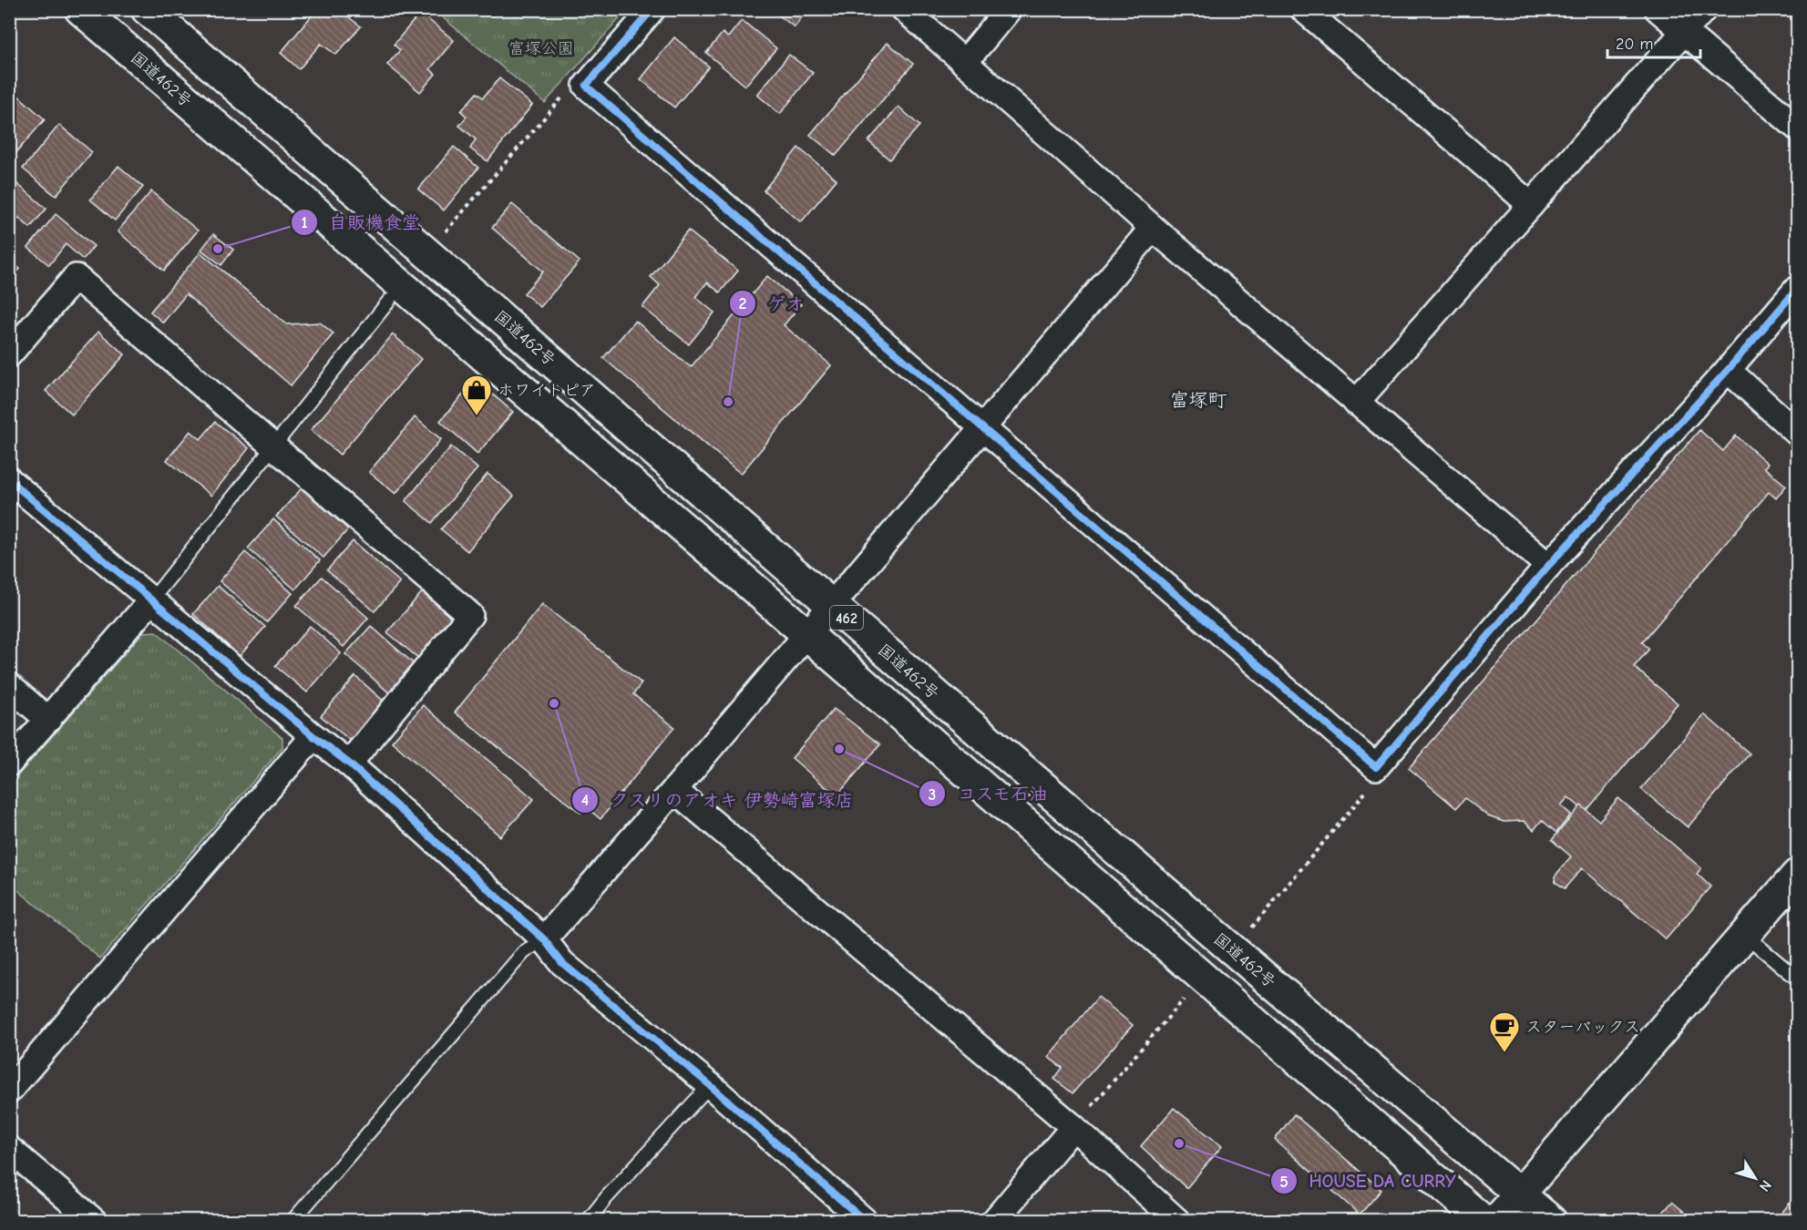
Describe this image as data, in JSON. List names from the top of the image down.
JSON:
{
  "streets": {
    "main road": ["国道462号", "462"]
  },
  "districts": ["富塚町"],
  "parks": ["富塚公園"],
  "places": {
    "other": [
      "自販機食堂",
      "ゲオ",
      "クスリのアオキ 伊勢崎富塚店",
      "コスモ石油",
      "HOUSE DA CURRY"
    ],
    "shop": ["ホワイトピア"],
    "cafe": ["スターバックス"]
  },
  "scale_bar": "20 m",
  "north": "bottom right"
}
